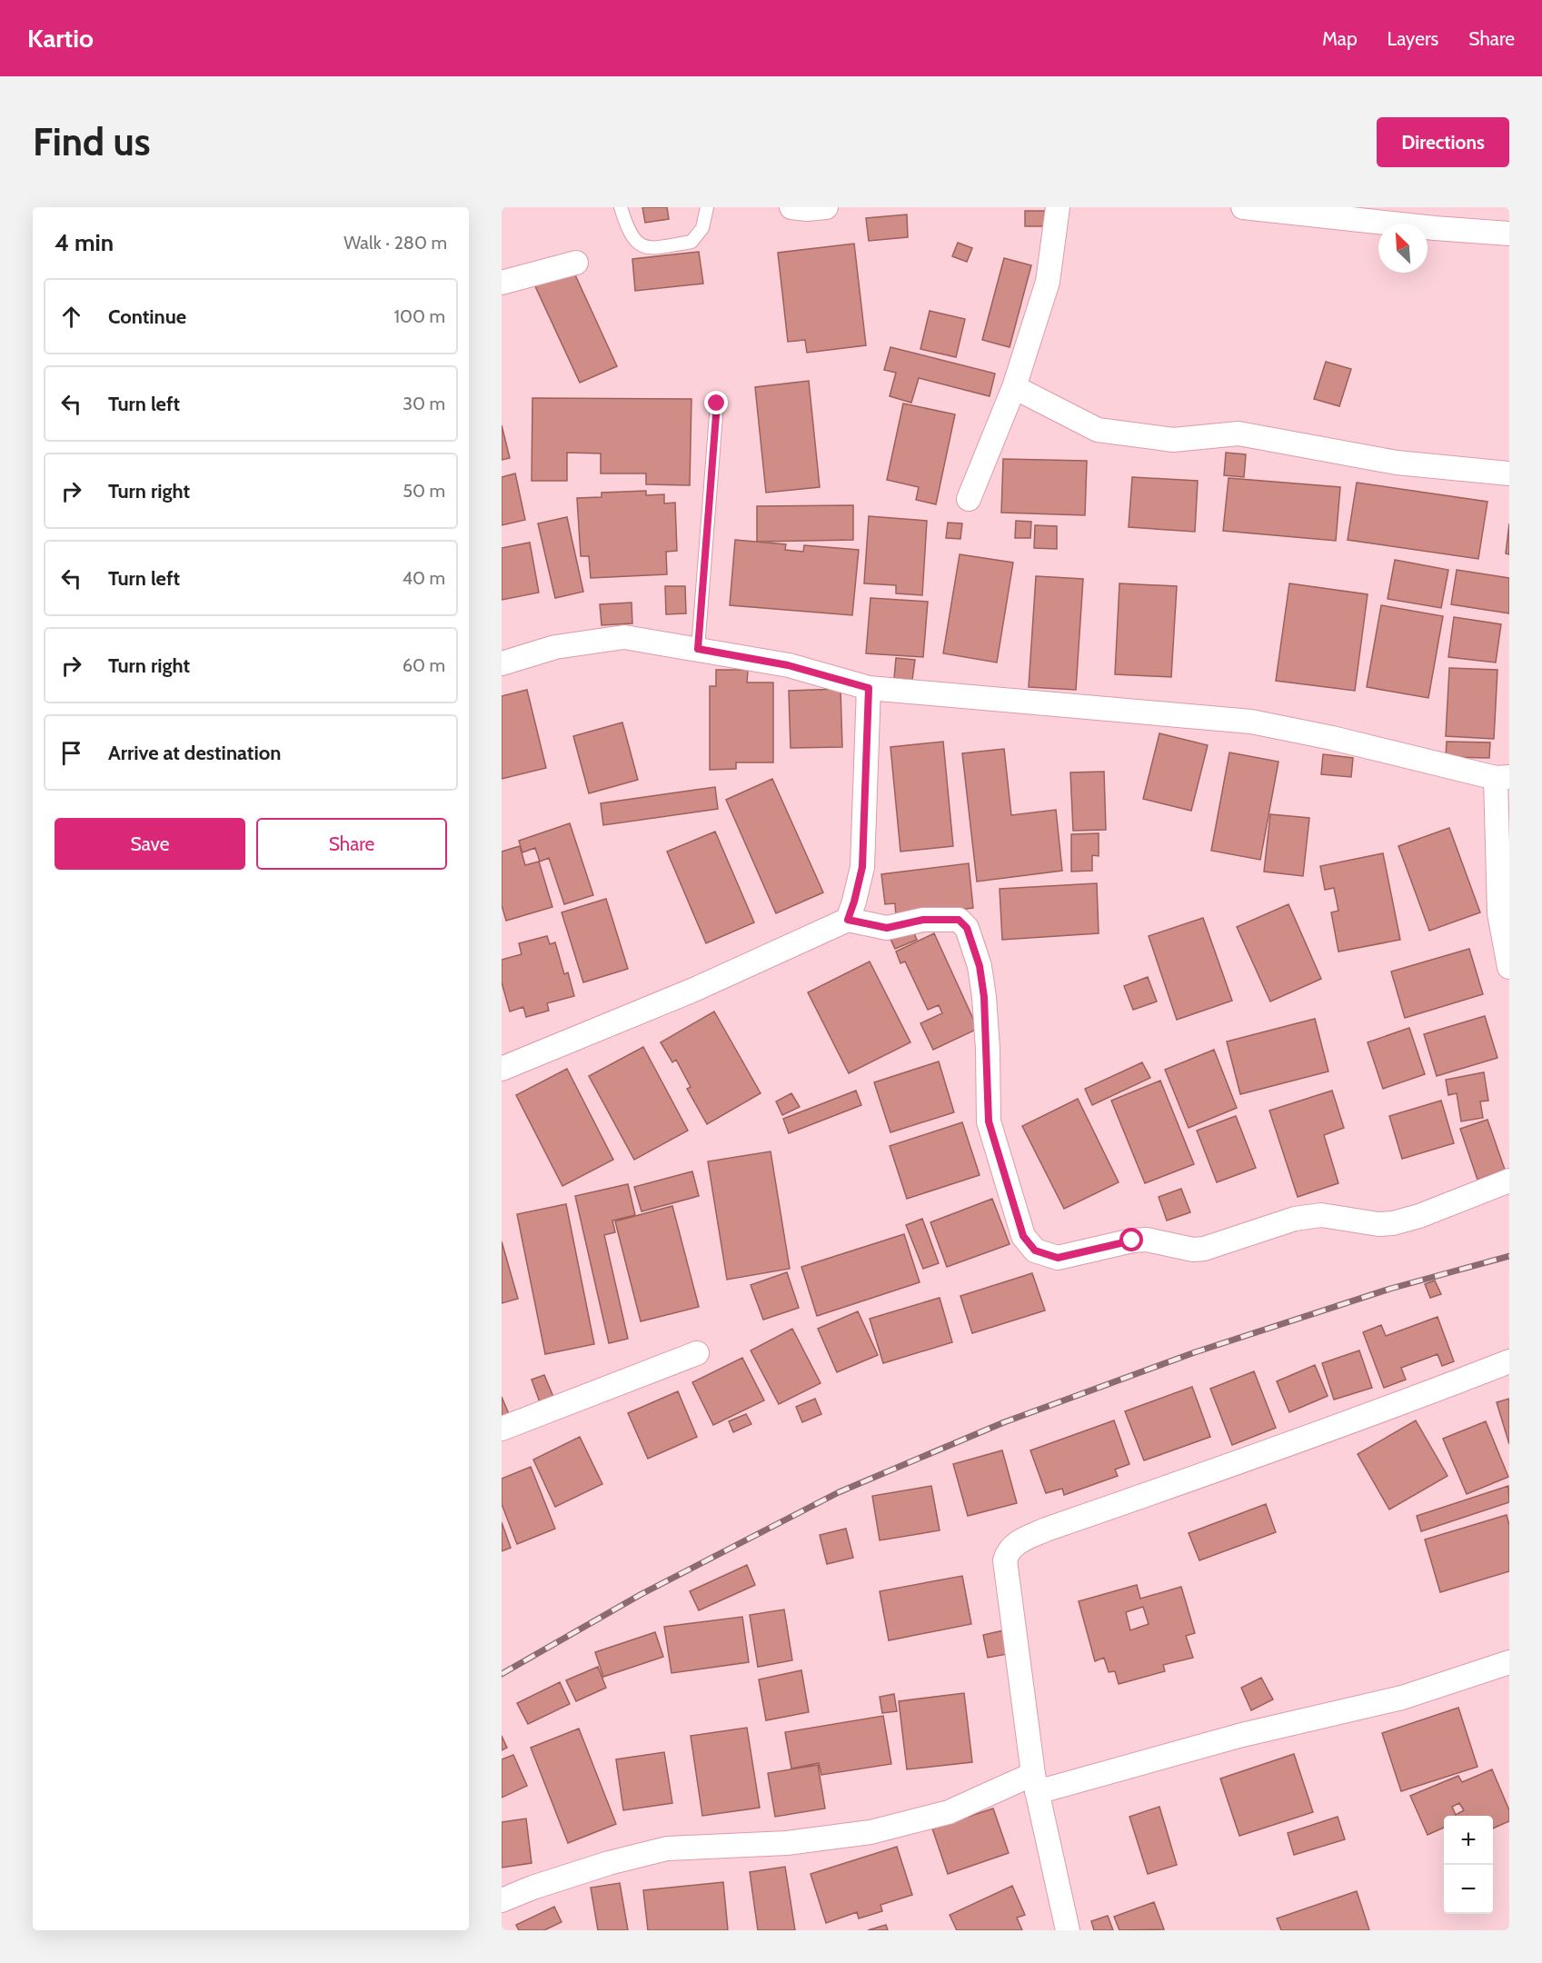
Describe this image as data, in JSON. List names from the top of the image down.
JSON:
{
  "north": "top left",
  "page": {
    "header": "Kartio",
    "nav": ["Map", "Layers", "Share"],
    "buttons": [
      "Directions",
      ["Save", "Share"]
    ],
    "title": "Find us",
    "heading": ["4 min", "Walk · 280 m"],
    "list": [
      ["Continue", "100 m"],
      ["Turn left", "30 m"],
      ["Turn right", "50 m"],
      ["Turn left", "40 m"],
      ["Turn right", "60 m"],
      "Arrive at destination"
    ],
    "map_buttons": ["+", "−"]
  }
}
